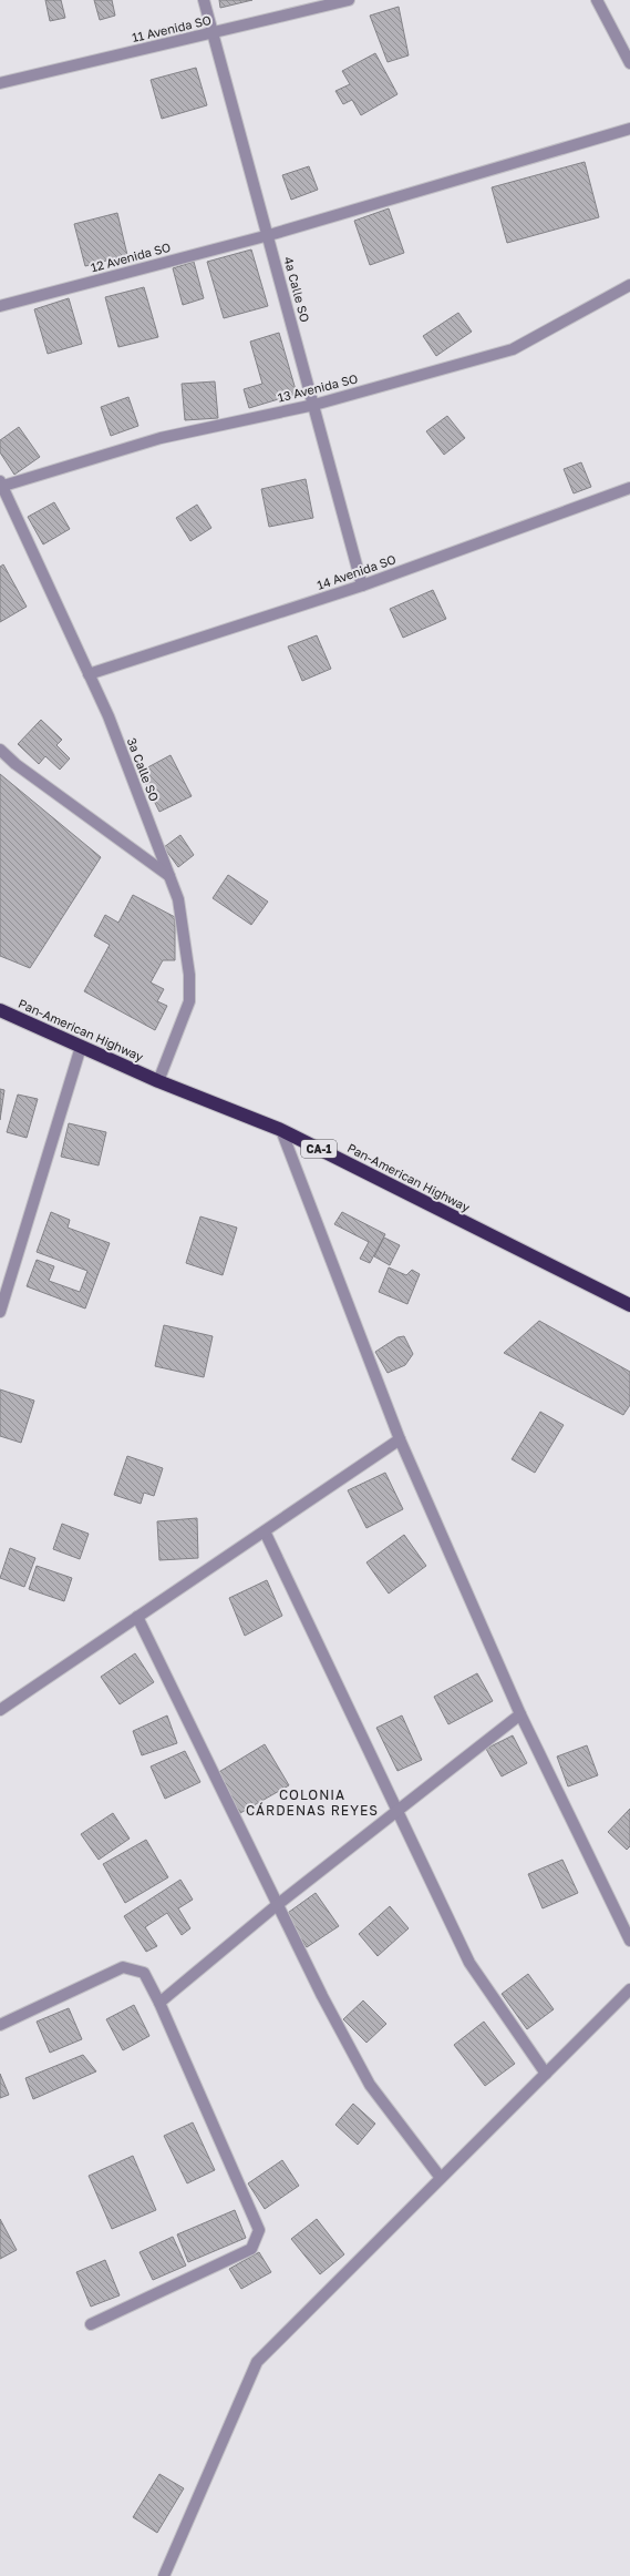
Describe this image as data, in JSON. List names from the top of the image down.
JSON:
{
  "streets": {
    "highway": ["Pan-American Highway", "CA-1"],
    "street": [
      "11 Avenida SO",
      "12 Avenida SO",
      "4a Calle SO",
      "13 Avenida SO",
      "14 Avenida SO",
      "3a Calle SO"
    ]
  },
  "crossings": [
    ["11 Avenida SO", "4a Calle SO"],
    ["12 Avenida SO", "4a Calle SO"],
    ["4a Calle SO", "13 Avenida SO"],
    ["4a Calle SO", "14 Avenida SO"],
    ["13 Avenida SO", "3a Calle SO"],
    ["14 Avenida SO", "3a Calle SO"],
    ["3a Calle SO", "Pan-American Highway"]
  ],
  "districts": ["COLONIA CÁRDENAS REYES"]
}
